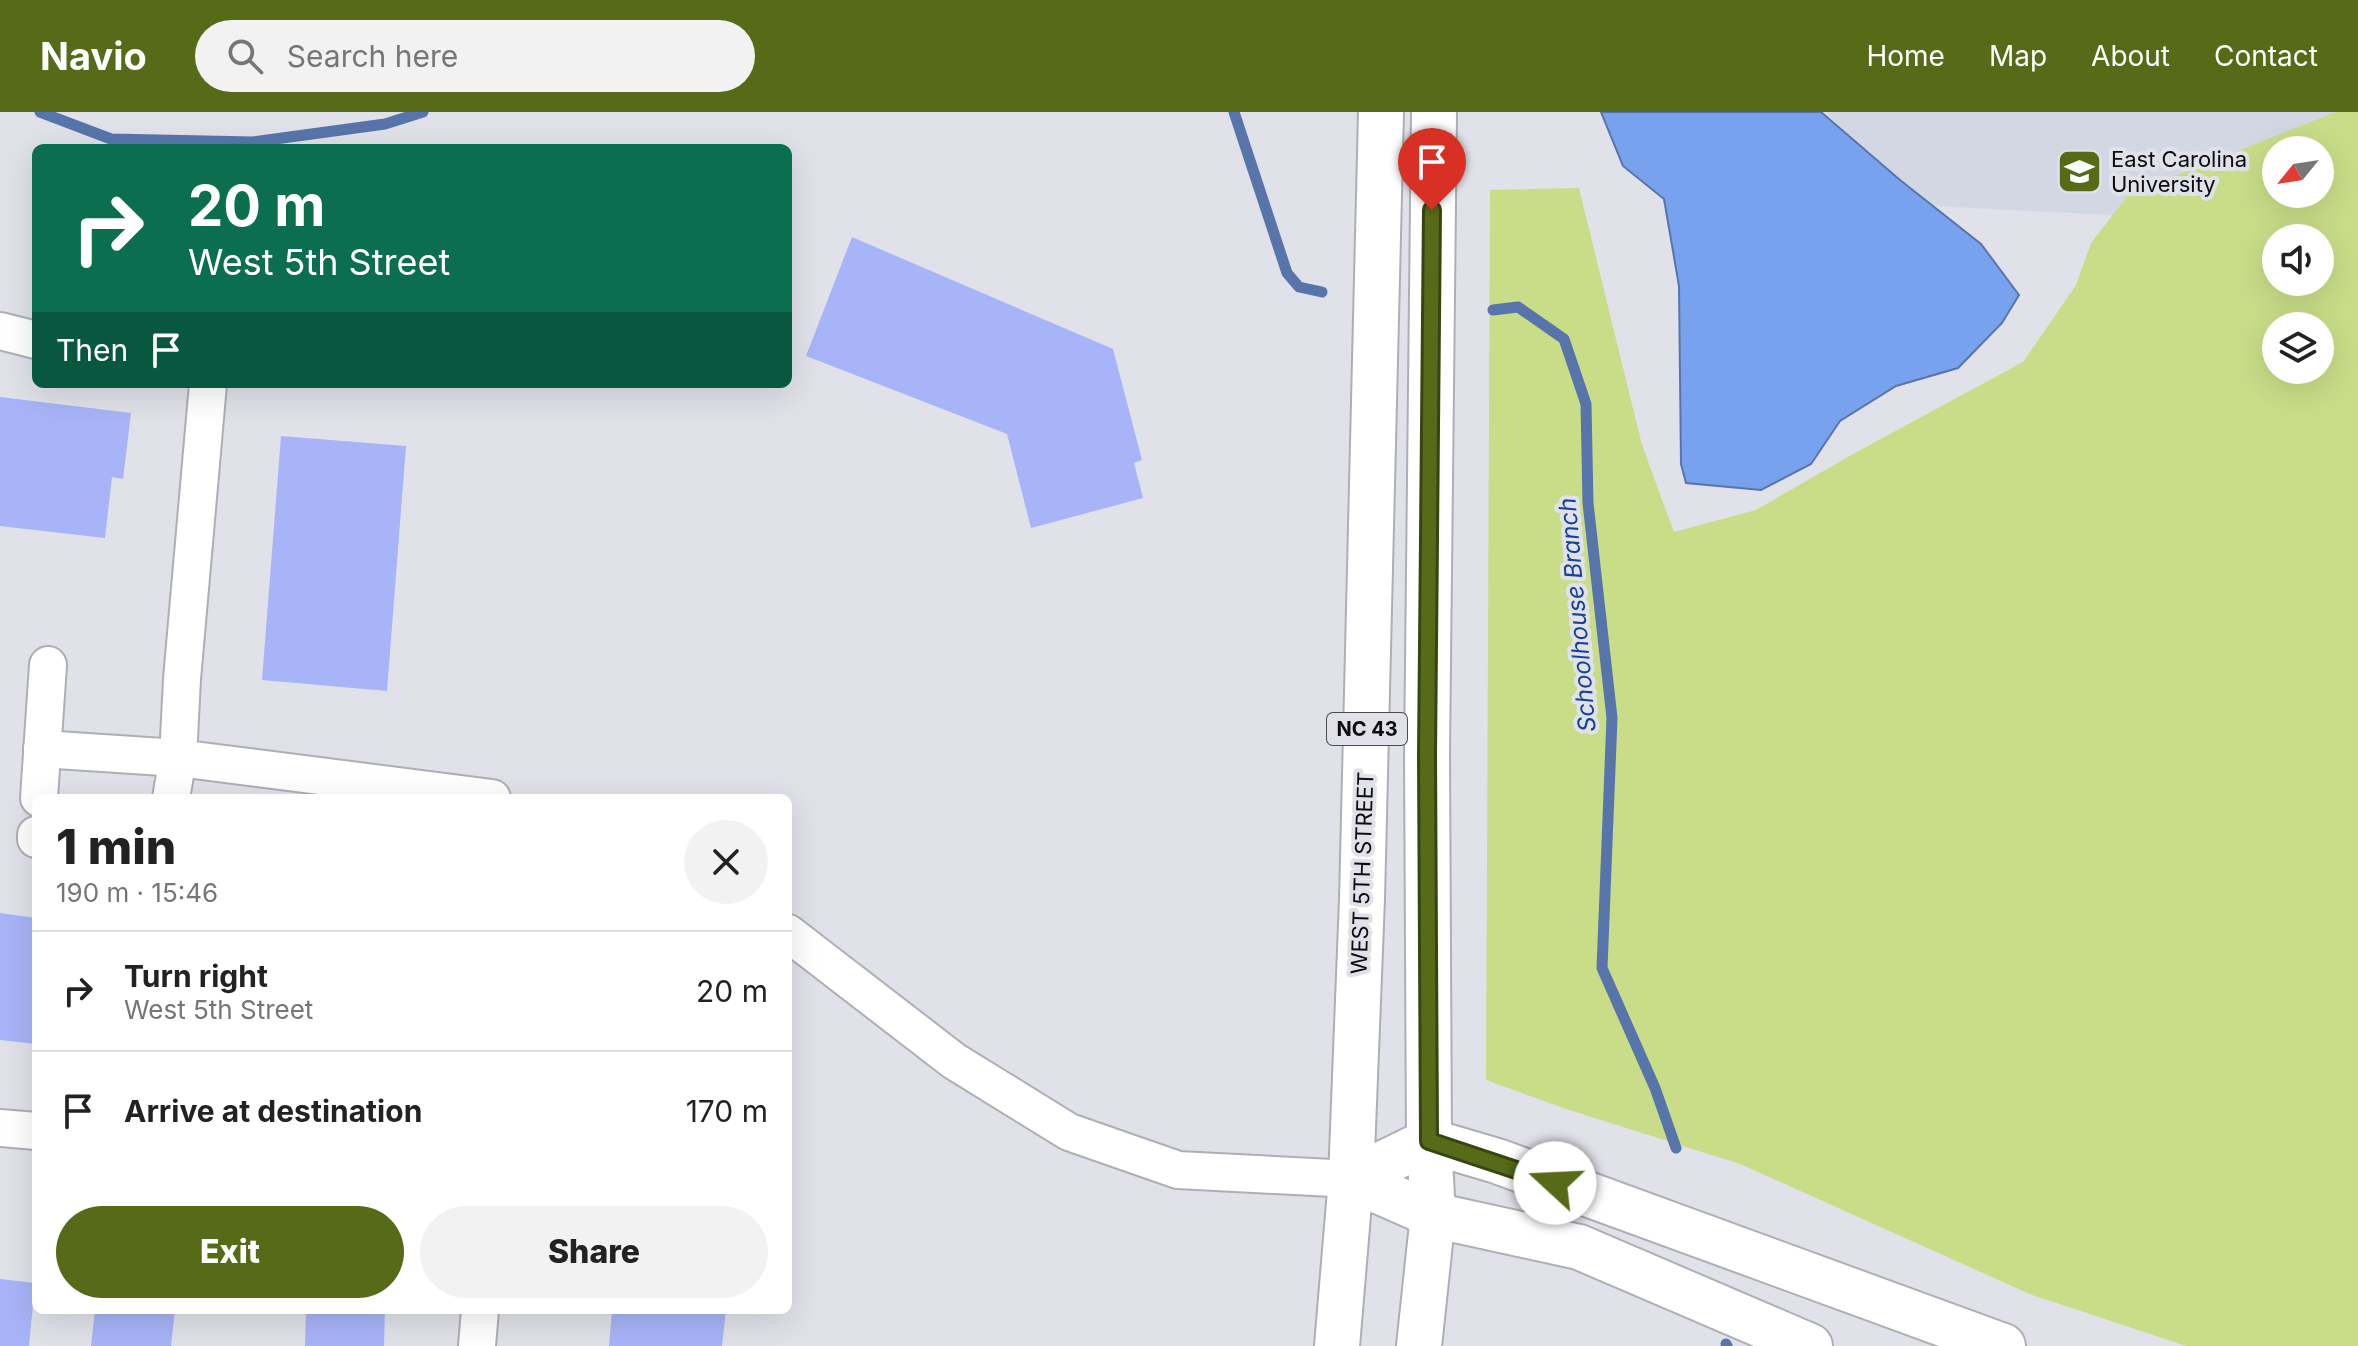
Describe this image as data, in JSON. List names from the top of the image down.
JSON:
{
  "streets": {
    "main road": ["NC 43", "WEST 5TH STREET"]
  },
  "water": ["Schoolhouse Branch"],
  "places": {
    "school or university": ["East Carolina University"]
  },
  "north": "bottom left",
  "page": {
    "header": "Navio",
    "search": "Search here",
    "nav": [
      "Home",
      "Map",
      "About",
      "Contact"
    ],
    "turn": ["20 m", "West 5th Street"],
    "then": "Then",
    "heading": ["1 min", "190 m · 15:46"],
    "list": [
      {
        "name": "Turn right",
        "note": "West 5th Street",
        "value": "20 m"
      },
      {
        "name": "Arrive at destination",
        "value": "170 m"
      }
    ],
    "buttons": ["Exit", "Share"]
  }
}
